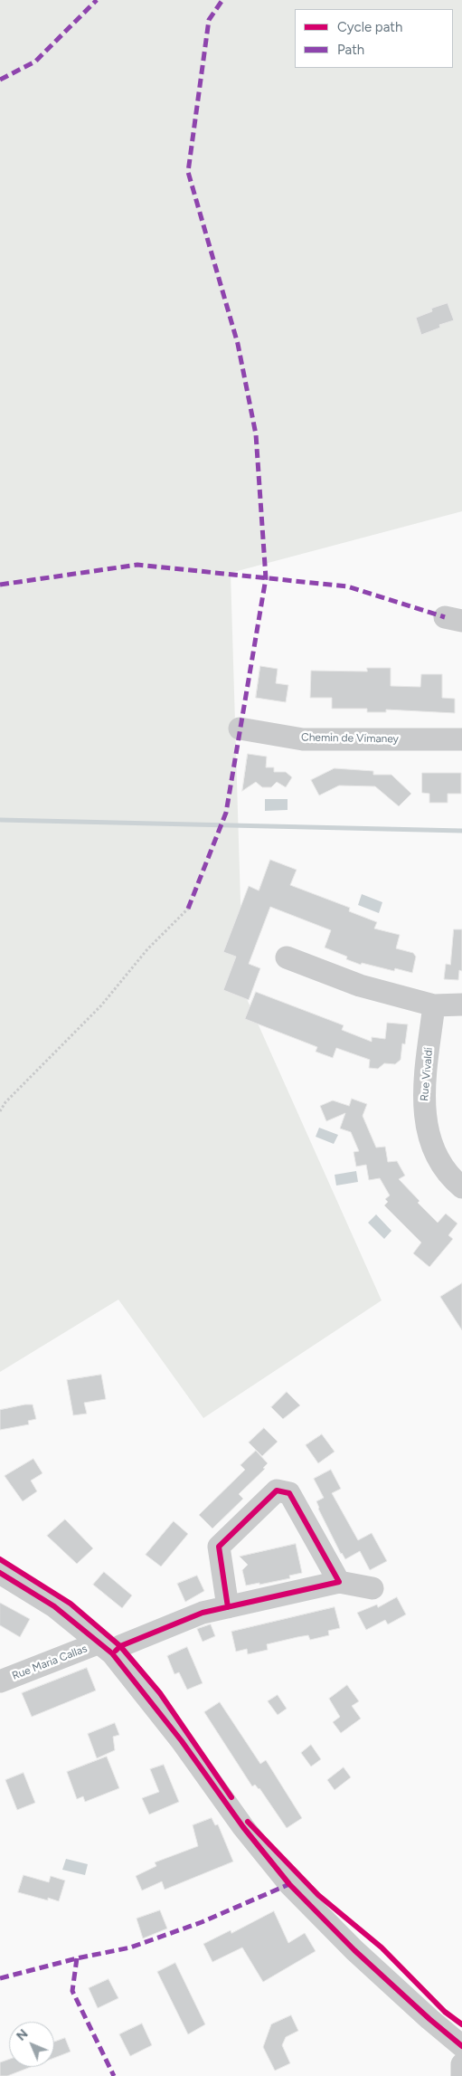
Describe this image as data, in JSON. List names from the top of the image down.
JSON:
{
  "streets": {
    "street": ["Chemin de Vimaney", "Rue Vivaldi", "Rue Maria Callas"]
  },
  "legend": ["Cycle path", "Path"],
  "north": "top left"
}
